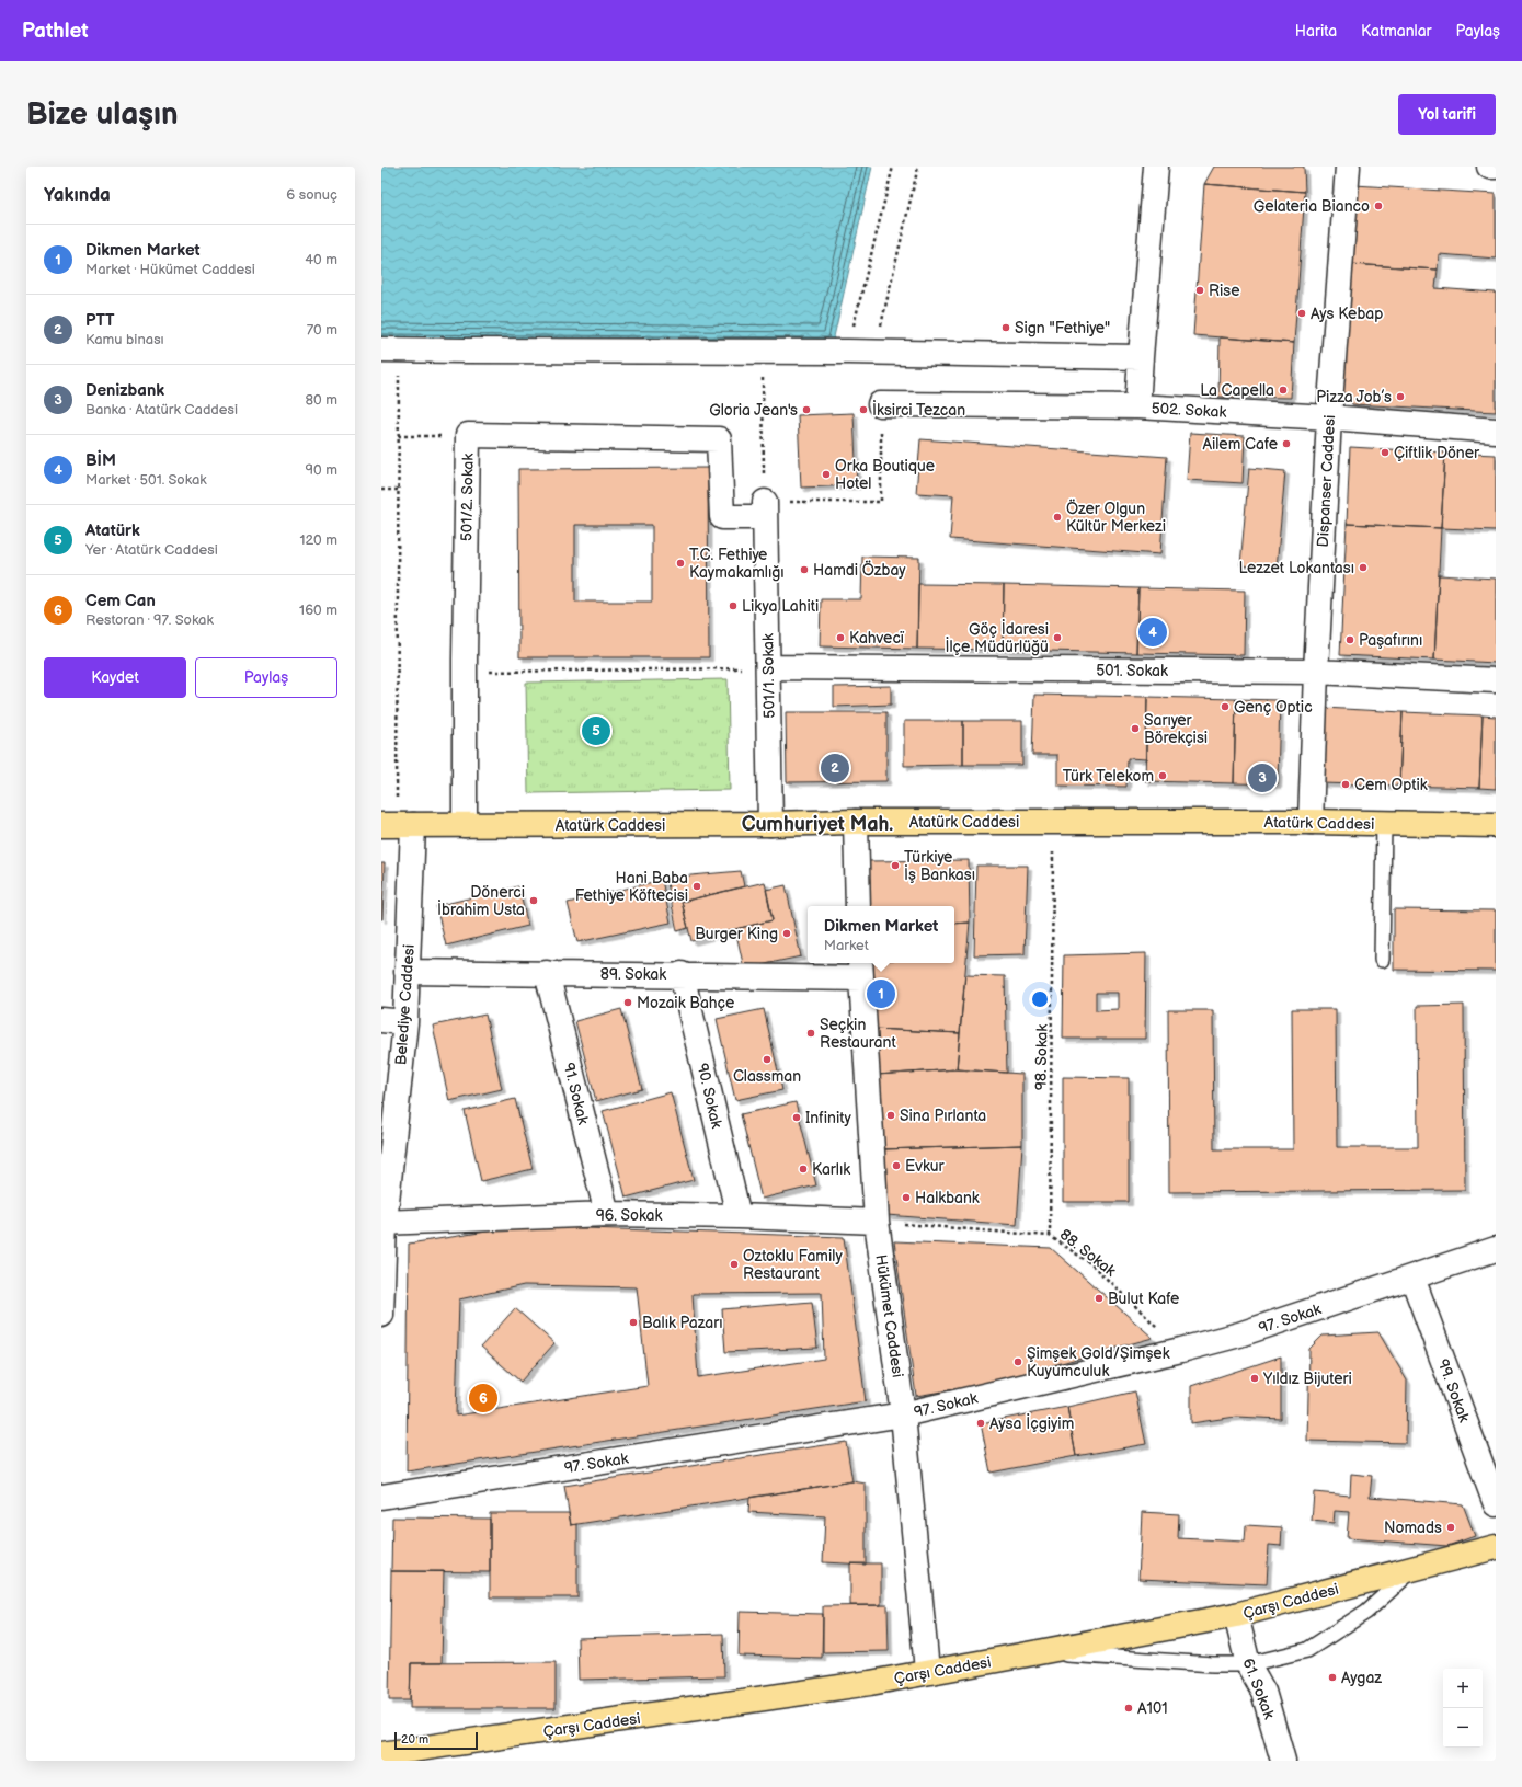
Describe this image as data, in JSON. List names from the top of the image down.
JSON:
{
  "streets": {
    "main road": ["Atatürk Caddesi", "Çarşı Caddesi"],
    "street": [
      "502. Sokak",
      "Dispanser Caddesi",
      "501/2. Sokak",
      "501. Sokak",
      "501/1. Sokak",
      "89. Sokak",
      "Belediye Caddesi",
      "91. Sokak",
      "90. Sokak",
      "96. Sokak",
      "Hükümet Caddesi",
      "97. Sokak",
      "99. Sokak",
      "61. Sokak"
    ],
    "path": ["98. Sokak", "88. Sokak"]
  },
  "crossings": [
    ["502. Sokak", "Dispanser Caddesi"],
    ["Dispanser Caddesi", "501. Sokak"],
    ["Dispanser Caddesi", "Atatürk Caddesi"],
    ["501/2. Sokak", "501/1. Sokak"],
    ["501/2. Sokak", "Atatürk Caddesi"],
    ["501. Sokak", "501/1. Sokak"],
    ["501/1. Sokak", "Atatürk Caddesi"],
    ["Atatürk Caddesi", "Belediye Caddesi"],
    ["89. Sokak", "Belediye Caddesi"],
    ["89. Sokak", "91. Sokak"],
    ["89. Sokak", "90. Sokak"],
    ["89. Sokak", "Hükümet Caddesi"],
    ["Belediye Caddesi", "96. Sokak"],
    ["98. Sokak", "88. Sokak"],
    ["91. Sokak", "96. Sokak"],
    ["90. Sokak", "96. Sokak"],
    ["96. Sokak", "88. Sokak"],
    ["96. Sokak", "Hükümet Caddesi"],
    ["88. Sokak", "Hükümet Caddesi"],
    ["88. Sokak", "97. Sokak"],
    ["Hükümet Caddesi", "97. Sokak"],
    ["Hükümet Caddesi", "Çarşı Caddesi"],
    ["97. Sokak", "99. Sokak"],
    ["Çarşı Caddesi", "61. Sokak"]
  ],
  "districts": ["Cumhuriyet Mah."],
  "places": [
    "Gelateria Bianco",
    "Rise",
    "Ays Kebap",
    "Sign \"Fethiye\"",
    "La Capella",
    "Pizza Job’s",
    "Gloria Jean's",
    "İksirci Tezcan",
    "Ailem Cafe",
    "Çiftlik Döner",
    "Orka Boutique Hotel",
    "Özer Olgun Kültür Merkezi",
    "T.C. Fethiye Kaymakamlığı",
    "Lezzet Lokantası",
    "Hamdi Özbay",
    "Likya Lahiti",
    "Kahvecï",
    "Göç İdaresi İlçe Müdürlüğü",
    "Paşafırını",
    "Genç Optic",
    "Sarıyer Börekçisi",
    "Türk Telekom",
    "Cem Optik",
    "Türkiye İş Bankası",
    "Hani Baba Fethiye Köftecisi",
    "Dönerci İbrahim Usta",
    "Burger King",
    "Mozaik Bahçe",
    "Seçkin Restaurant",
    "Classman",
    "Sina Pırlanta",
    "Infinity",
    "Evkur",
    "Karlık",
    "Halkbank",
    "Oztoklu Family Restaurant",
    "Bulut Kafe",
    "Balık Pazarı",
    "Şimşek Gold/Şimşek Kuyumculuk",
    "Yıldız Bijuteri",
    "Aysa İçgiyim",
    "Nomads",
    "Aygaz",
    "A101"
  ],
  "scale_bar": "20 m",
  "page": {
    "header": "Pathlet",
    "nav": ["Harita", "Katmanlar", "Paylaş"],
    "buttons": [
      "Yol tarifi",
      ["Kaydet", "Paylaş"]
    ],
    "title": "Bize ulaşın",
    "heading": ["Yakında", "6 sonuç"],
    "list": [
      {
        "mark": "1",
        "name": "Dikmen Market",
        "note": "Market · Hükümet Caddesi",
        "value": "40 m"
      },
      {
        "mark": "2",
        "name": "PTT",
        "note": "Kamu binası",
        "value": "70 m"
      },
      {
        "mark": "3",
        "name": "Denizbank",
        "note": "Banka · Atatürk Caddesi",
        "value": "80 m"
      },
      {
        "mark": "4",
        "name": "BİM",
        "note": "Market · 501. Sokak",
        "value": "90 m"
      },
      {
        "mark": "5",
        "name": "Atatürk",
        "note": "Yer · Atatürk Caddesi",
        "value": "120 m"
      },
      {
        "mark": "6",
        "name": "Cem Can",
        "note": "Restoran · 97. Sokak",
        "value": "160 m"
      }
    ],
    "pins": [
      "4",
      "5",
      "2",
      "3",
      "1",
      "6"
    ],
    "popup": ["Dikmen Market", "Market"],
    "map_buttons": ["+", "−"],
    "scale": "20 m"
  }
}
